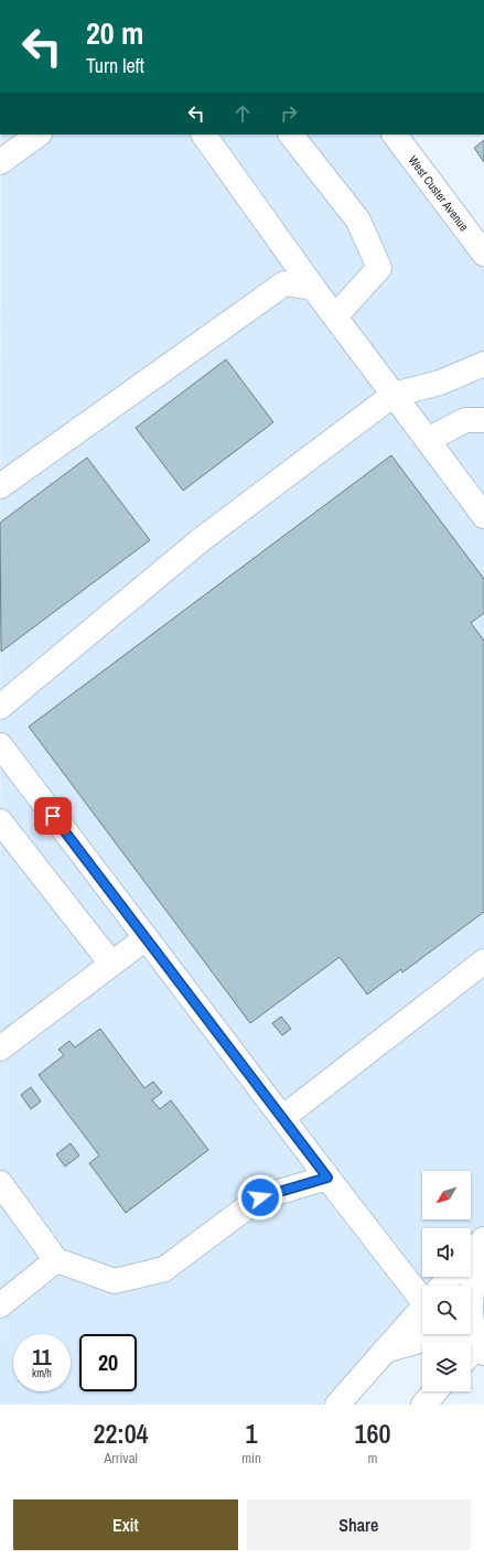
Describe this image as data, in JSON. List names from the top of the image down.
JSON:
{
  "streets": {
    "street": ["West Custer Avenue"]
  },
  "north": "bottom left",
  "page": {
    "turn": ["20 m", "Turn left"],
    "speed": "11 km/h",
    "limit": "20",
    "eta": [
      "22:04",
      "Arrival",
      "1",
      "min",
      "160",
      "m"
    ],
    "buttons": ["Exit", "Share"]
  }
}
